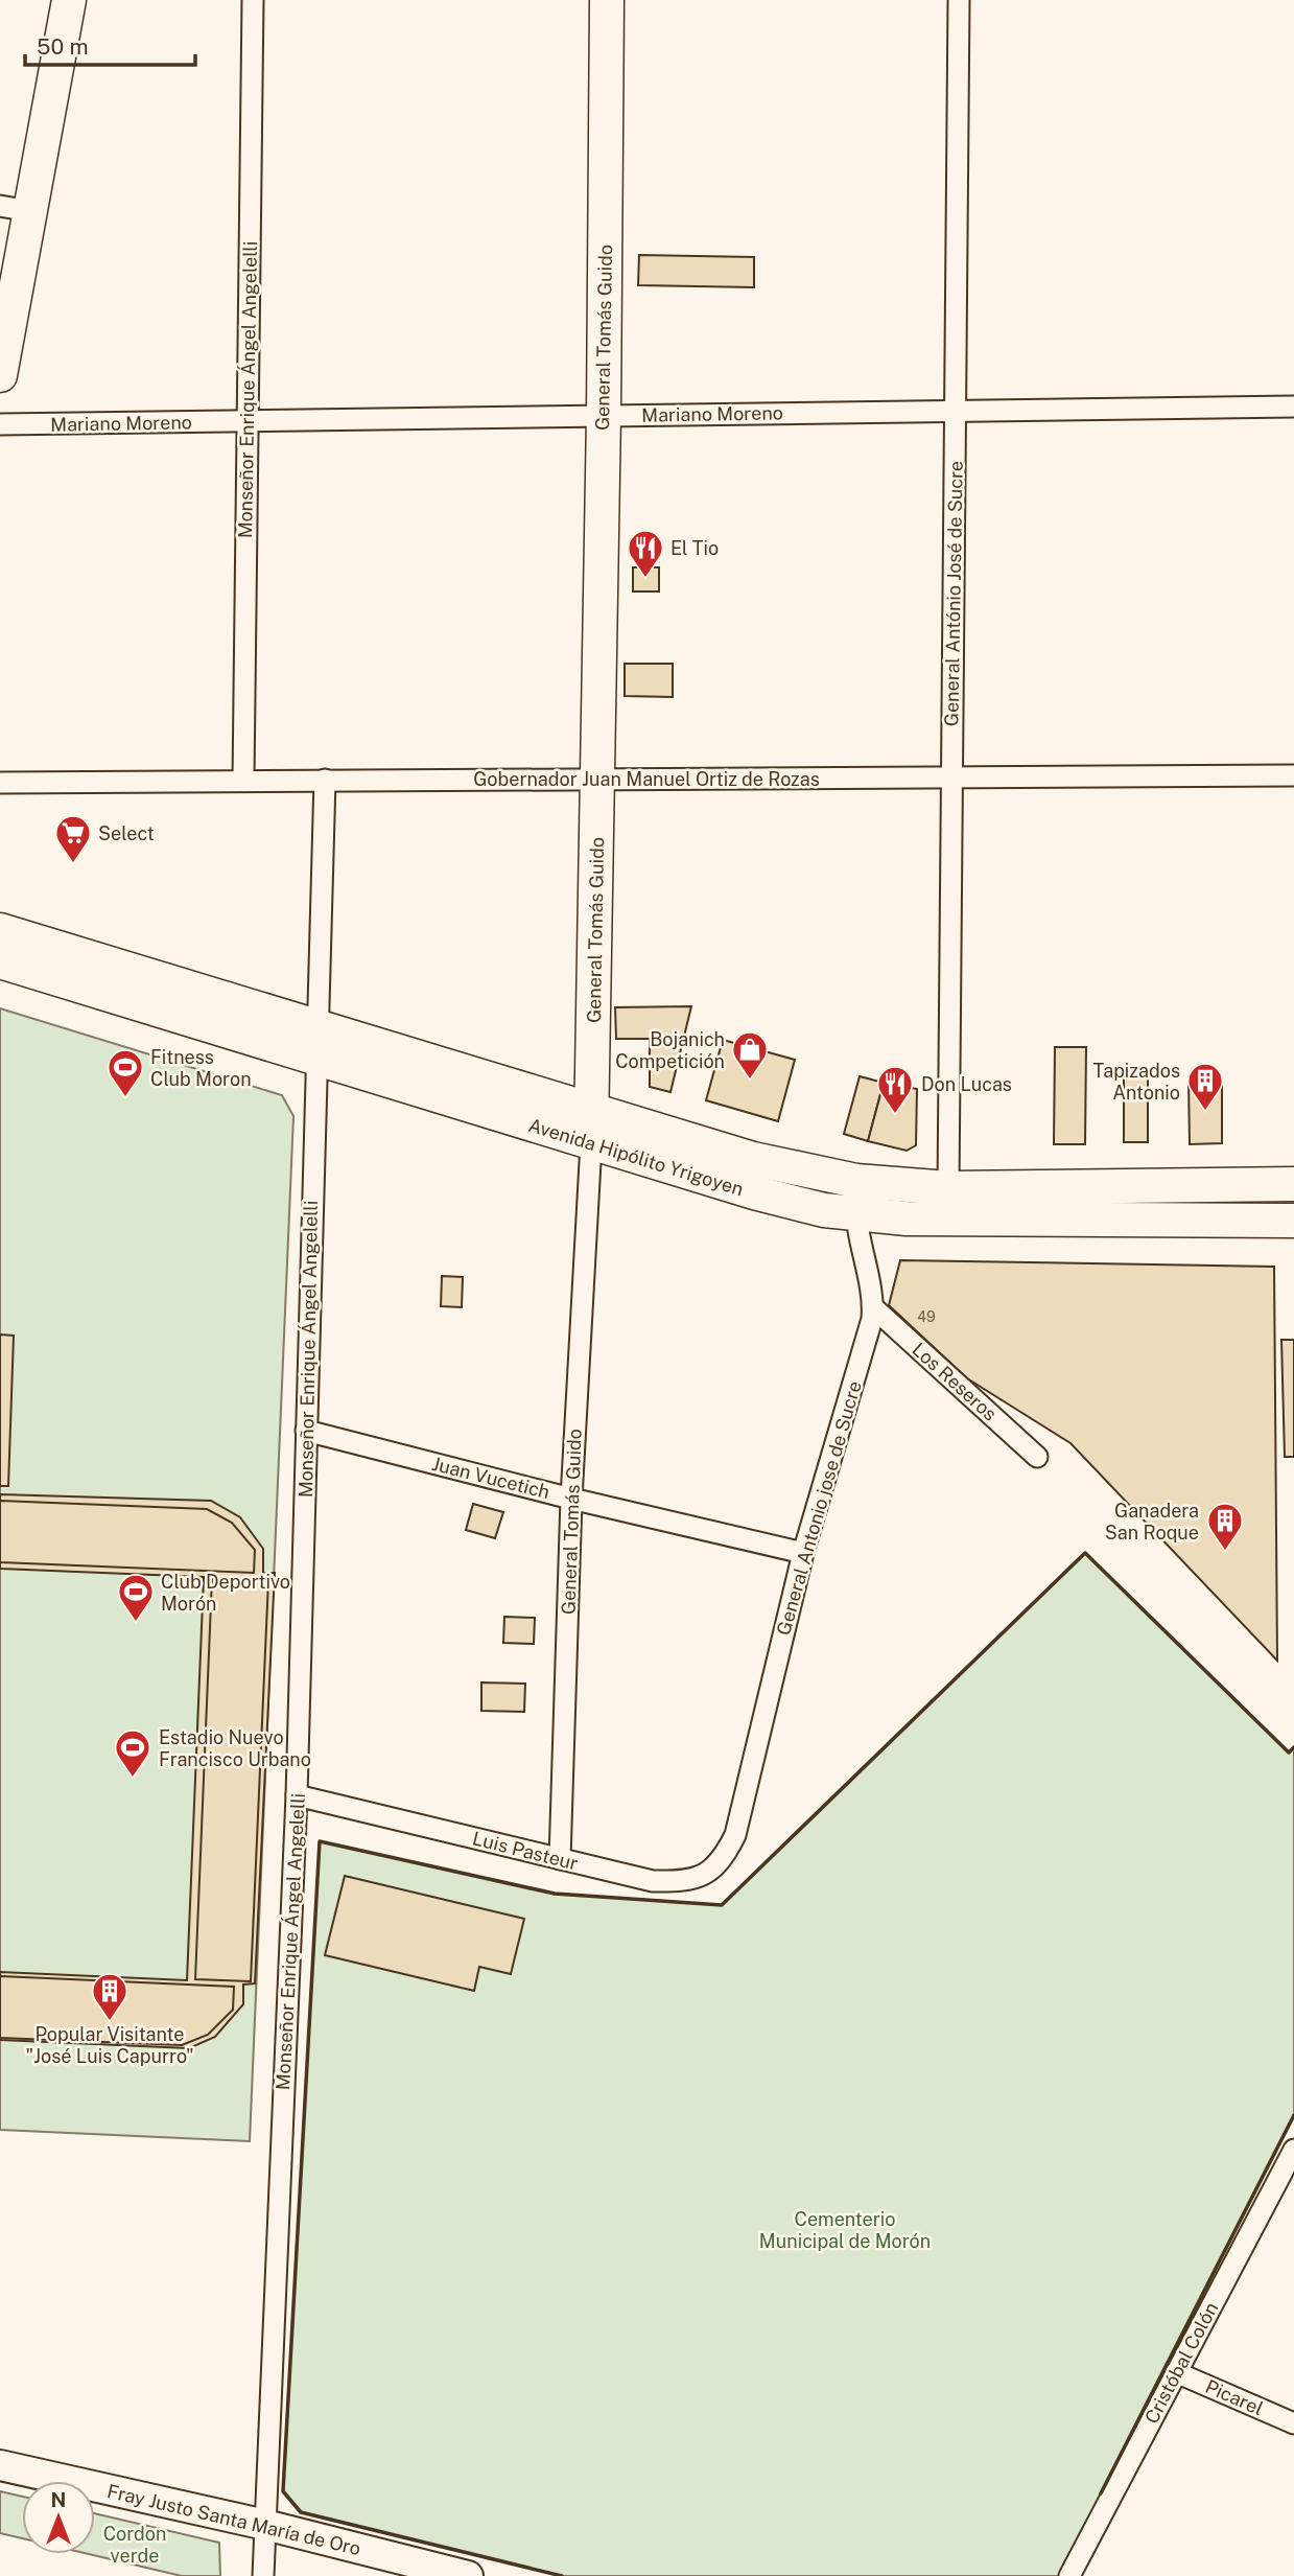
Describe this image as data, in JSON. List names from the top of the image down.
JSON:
{
  "streets": {
    "main road": ["General Tomás Guido", "Avenida Hipólito Yrigoyen"],
    "street": [
      "Monseñor Enrique Ángel Angelelli",
      "Mariano Moreno",
      "General António José de Sucre",
      "Gobernador Juan Manuel Ortiz de Rozas",
      "Los Reseros",
      "Juan Vucetich",
      "General Antonio jose de Sucre",
      "Luis Pasteur",
      "Cristóbal Colón",
      "Picarel",
      "Fray Justo Santa María de Oro"
    ]
  },
  "crossings": [
    ["General Tomás Guido", "Mariano Moreno"],
    ["General Tomás Guido", "Gobernador Juan Manuel Ortiz de Rozas"],
    ["General Tomás Guido", "Avenida Hipólito Yrigoyen"],
    ["General Tomás Guido", "Juan Vucetich"],
    ["General Tomás Guido", "Luis Pasteur"],
    ["Monseñor Enrique Ángel Angelelli", "Mariano Moreno"],
    ["Monseñor Enrique Ángel Angelelli", "Gobernador Juan Manuel Ortiz de Rozas"],
    ["Monseñor Enrique Ángel Angelelli", "Avenida Hipólito Yrigoyen"],
    ["Monseñor Enrique Ángel Angelelli", "Juan Vucetich"],
    ["Monseñor Enrique Ángel Angelelli", "Luis Pasteur"],
    ["Monseñor Enrique Ángel Angelelli", "Fray Justo Santa María de Oro"],
    ["Mariano Moreno", "General António José de Sucre"],
    ["General António José de Sucre", "Gobernador Juan Manuel Ortiz de Rozas"],
    ["General António José de Sucre", "Avenida Hipólito Yrigoyen"],
    ["Avenida Hipólito Yrigoyen", "General Antonio jose de Sucre"],
    ["Los Reseros", "General Antonio jose de Sucre"],
    ["Juan Vucetich", "General Antonio jose de Sucre"],
    ["General Antonio jose de Sucre", "Luis Pasteur"],
    ["Cristóbal Colón", "Picarel"]
  ],
  "parks": ["Cementerio Municipal de Morón", "Cordon verde"],
  "places": {
    "restaurant": ["El Tio", "Don Lucas"],
    "supermarket": ["Select"],
    "shop": ["Bojanich Competición"],
    "sports": ["Fitness Club Moron", "Club Deportivo Morón", "Estadio Nuevo Francisco Urbano"],
    "building": ["Tapizados Antonio", "Ganadera San Roque", "Popular Visitante \"José Luis Capurro\""]
  },
  "house_numbers": ["49"],
  "scale_bar": "50 m",
  "north": "top"
}
